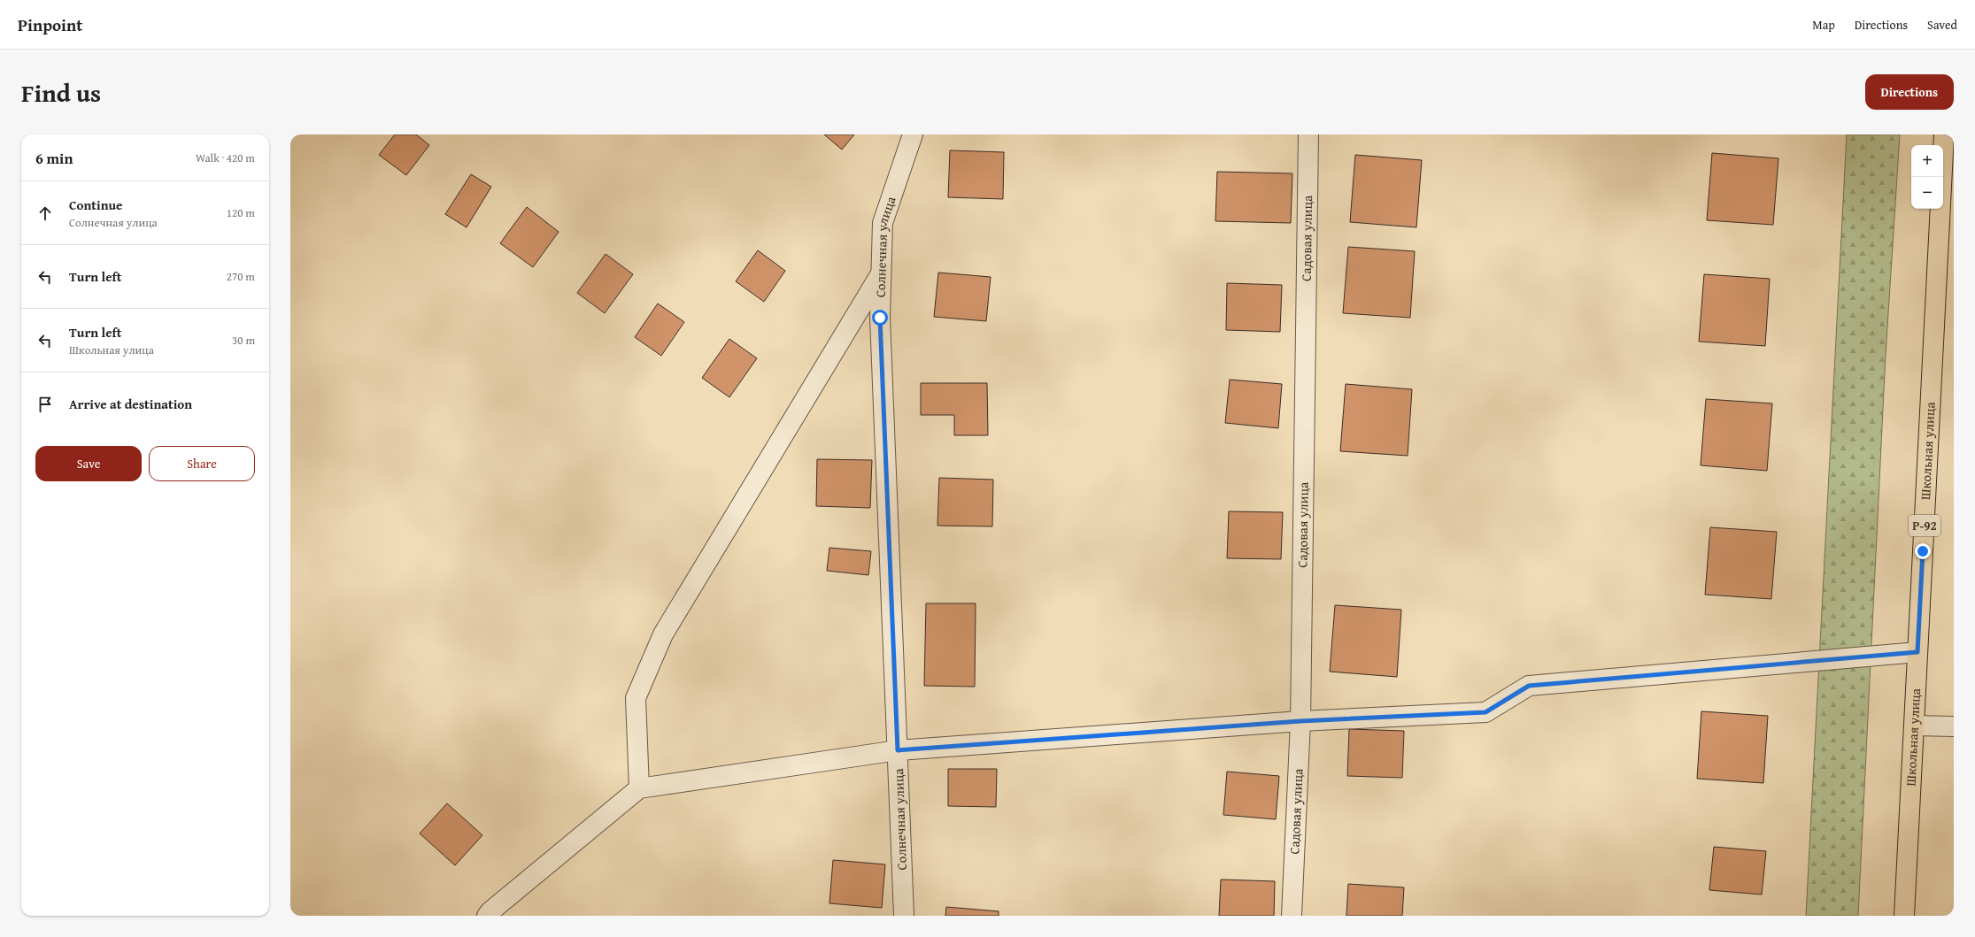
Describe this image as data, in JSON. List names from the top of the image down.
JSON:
{
  "streets": {
    "main road": ["Школьная улица", "Р-92"],
    "street": ["Садовая улица", "Солнечная улица"]
  },
  "page": {
    "header": "Pinpoint",
    "nav": ["Map", "Directions", "Saved"],
    "title": "Find us",
    "buttons": [
      "Directions",
      ["Save", "Share"]
    ],
    "heading": ["6 min", "Walk · 420 m"],
    "map_buttons": ["+", "−"],
    "list": [
      ["Continue", "Солнечная улица", "120 m"],
      ["Turn left", "270 m"],
      ["Turn left", "Школьная улица", "30 m"],
      "Arrive at destination"
    ]
  }
}
